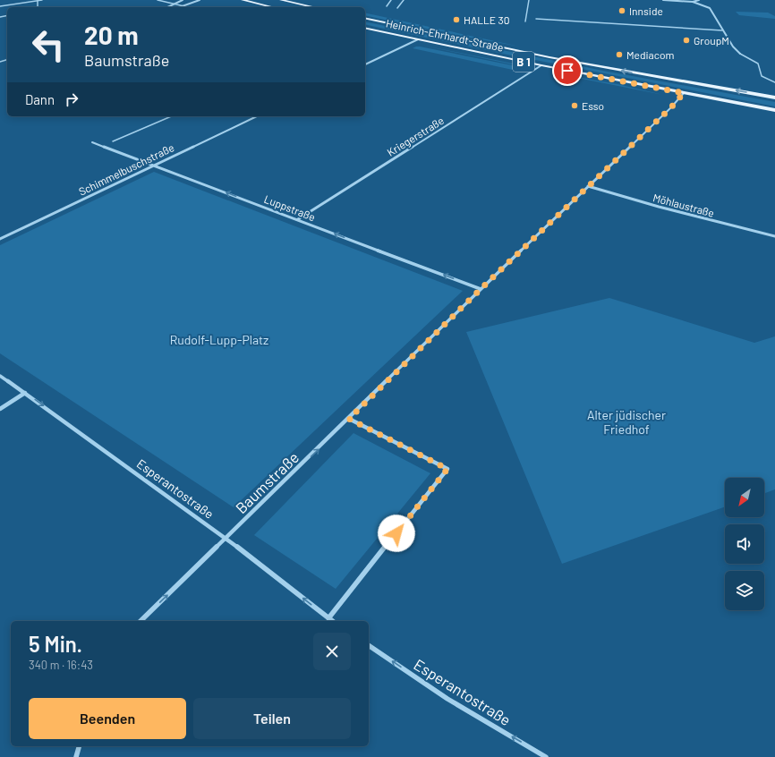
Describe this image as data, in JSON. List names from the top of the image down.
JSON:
{
  "streets": {
    "main road": ["Heinrich-Ehrhardt-Straße", "B 1"],
    "street": [
      "Kriegerstraße",
      "Schimmelbuschstraße",
      "Möhlaustraße",
      "Luppstraße",
      "Baumstraße",
      "Esperantostraße"
    ]
  },
  "crossings": [
    ["Heinrich-Ehrhardt-Straße", "Kriegerstraße"],
    ["Heinrich-Ehrhardt-Straße", "Baumstraße"],
    ["Kriegerstraße", "Luppstraße"],
    ["Schimmelbuschstraße", "Luppstraße"],
    ["Möhlaustraße", "Baumstraße"],
    ["Luppstraße", "Baumstraße"],
    ["Baumstraße", "Esperantostraße"]
  ],
  "one_way": ["Luppstraße", "Baumstraße"],
  "parks": ["Rudolf-Lupp-Platz", "Alter jüdischer Friedhof"],
  "places": [
    "Innside",
    "HALLE 30",
    "GroupM",
    "Mediacom",
    "Esso"
  ],
  "north": "bottom left",
  "page": {
    "turn": ["20 m", "Baumstraße"],
    "then": "Dann",
    "heading": ["5 Min.", "340 m · 16:43"],
    "buttons": ["Beenden", "Teilen"]
  }
}
